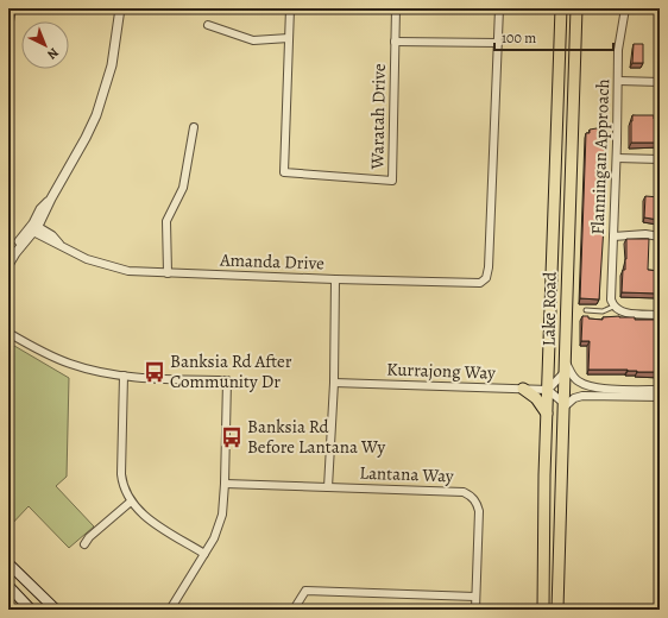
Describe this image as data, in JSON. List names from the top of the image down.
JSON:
{
  "streets": {
    "main road": ["Lake Road"],
    "street": [
      "Waratah Drive",
      "Flanningan Approach",
      "Amanda Drive",
      "Kurrajong Way",
      "Lantana Way"
    ]
  },
  "crossings": [
    ["Lake Road", "Kurrajong Way"]
  ],
  "places": {
    "bus stop": ["Banksia Rd After Community Dr", "Banksia Rd Before Lantana Wy"]
  },
  "scale_bar": "100 m",
  "north": "bottom right"
}
